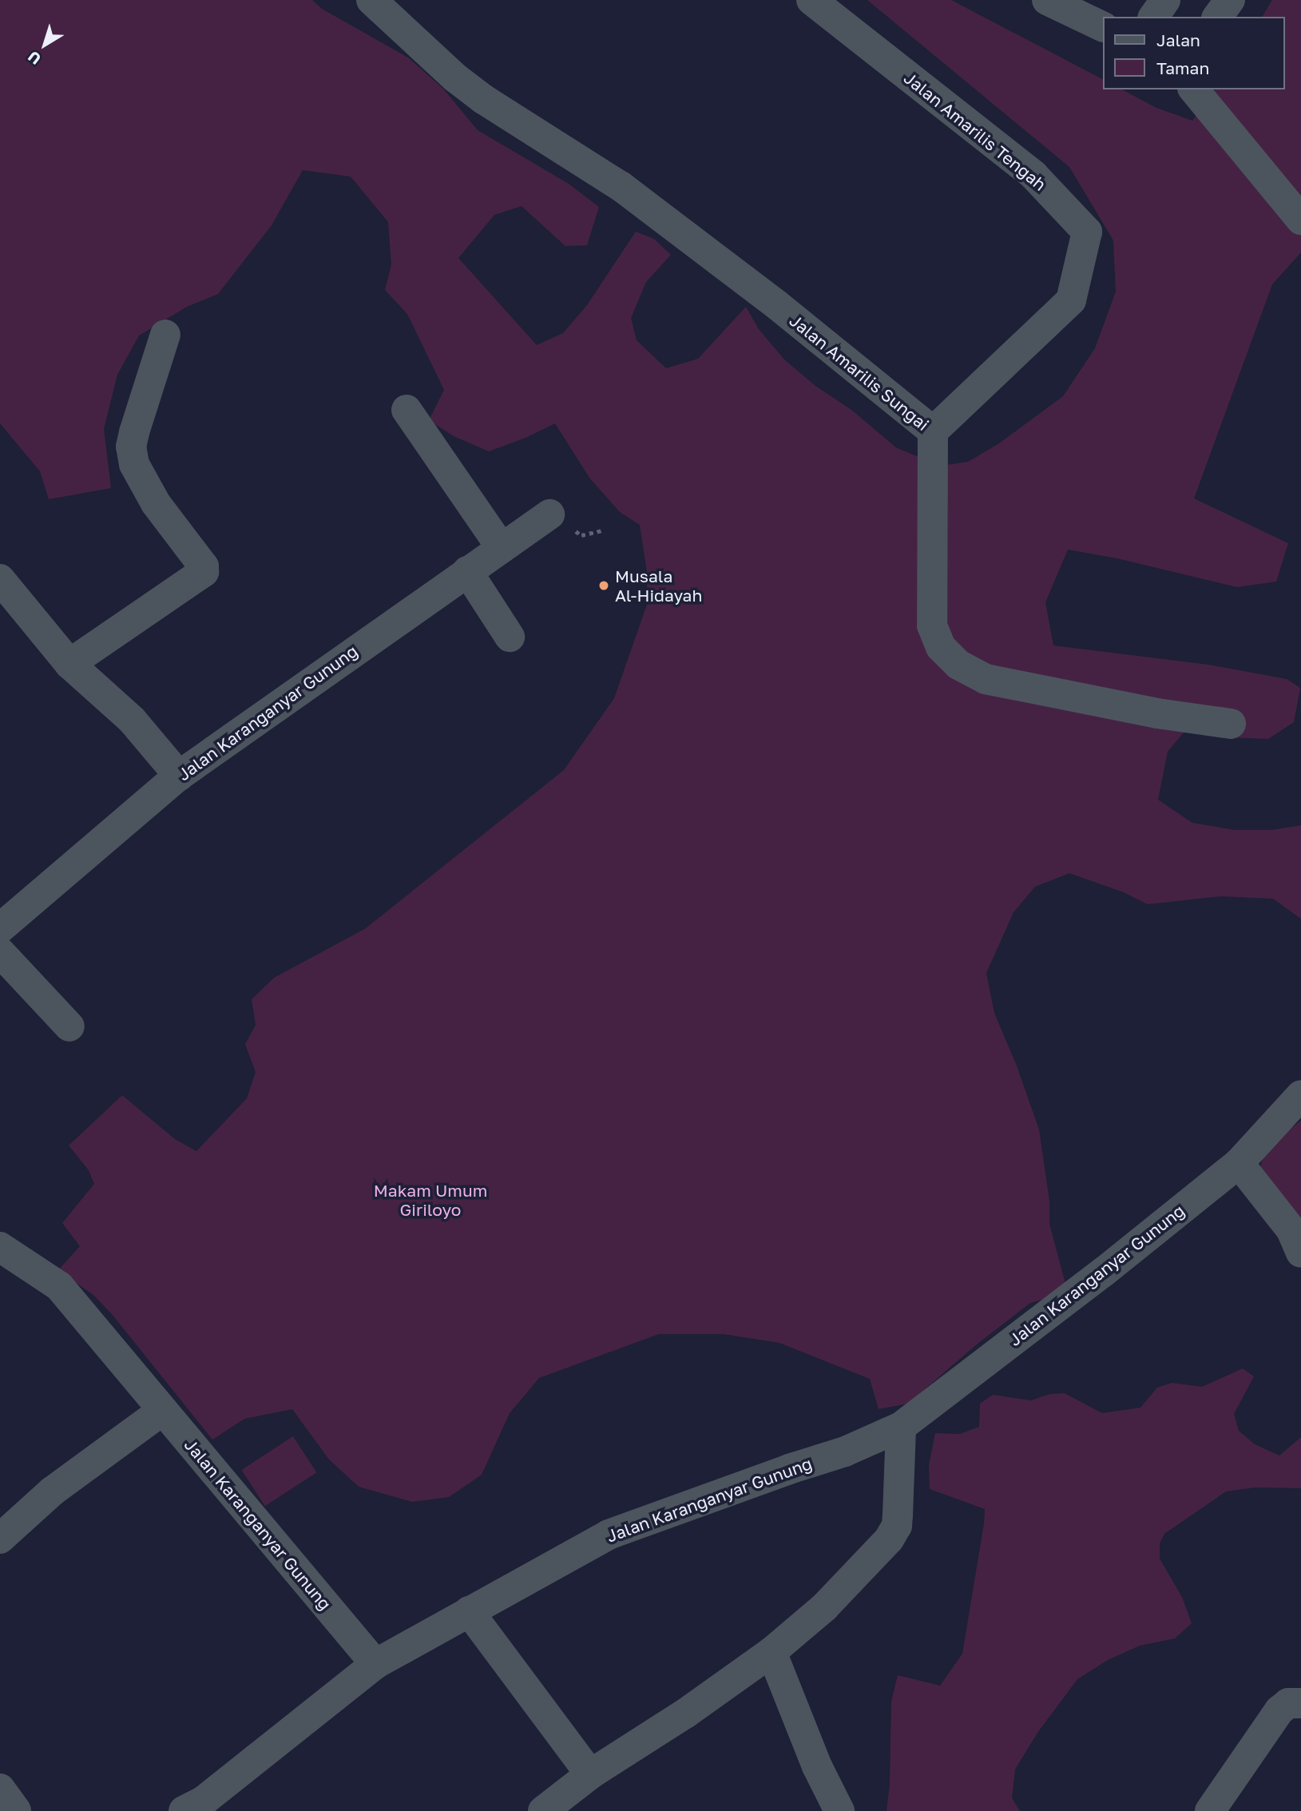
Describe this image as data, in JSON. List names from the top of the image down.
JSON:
{
  "streets": {
    "street": ["Jalan Amarilis Tengah", "Jalan Amarilis Sungai", "Jalan Karanganyar Gunung"]
  },
  "crossings": [
    ["Jalan Amarilis Tengah", "Jalan Amarilis Sungai"]
  ],
  "parks": ["Makam Umum Giriloyo"],
  "places": ["Musala Al-Hidayah"],
  "legend": ["Jalan", "Taman"],
  "north": "bottom left"
}
